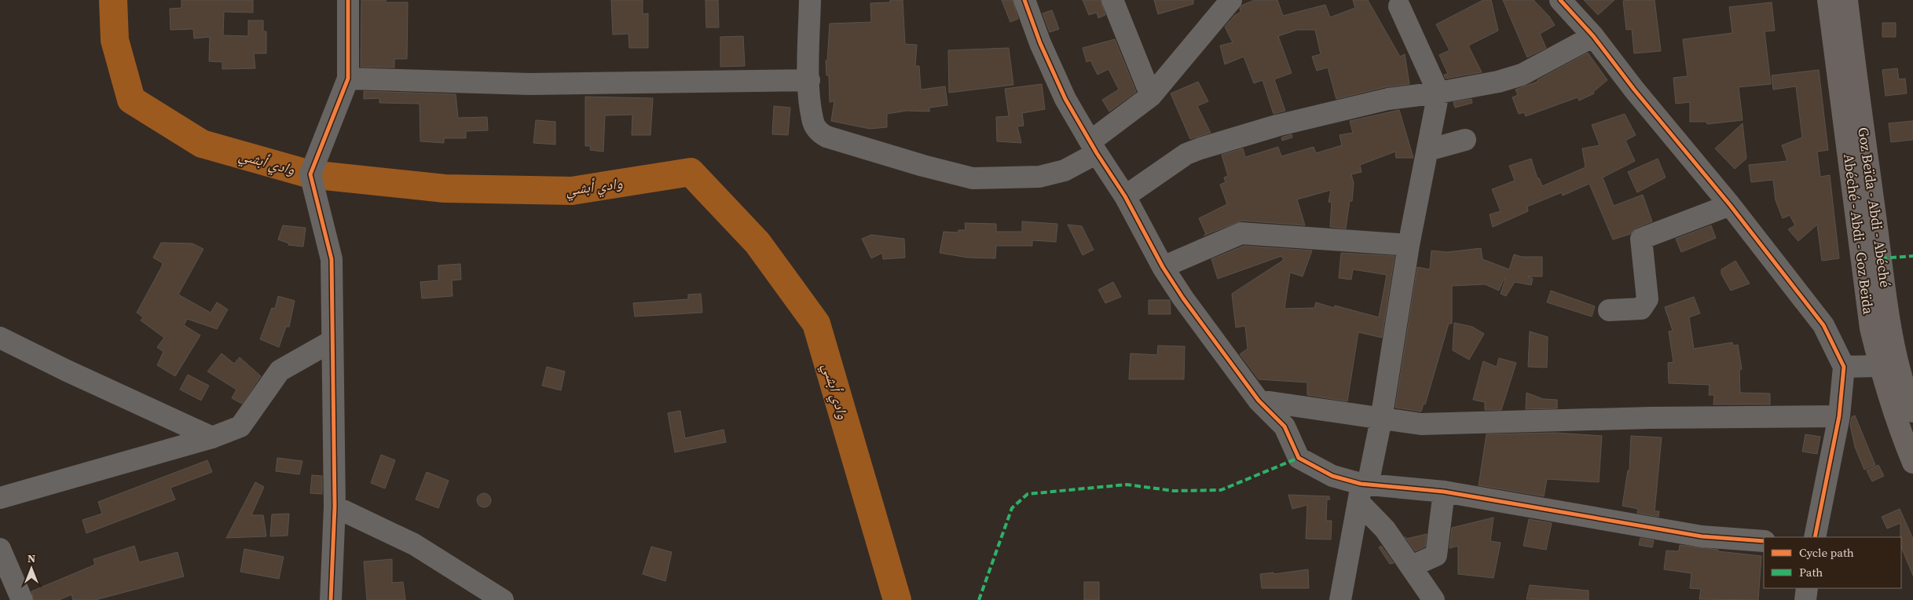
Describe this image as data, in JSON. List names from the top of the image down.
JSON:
{
  "streets": {
    "main road": ["Goz Beïda - Abdi - Abéché", "Abéché - Abdi - Goz Beïda"]
  },
  "crossings": [
    ["Goz Beïda - Abdi - Abéché", "Abéché - Abdi - Goz Beïda"]
  ],
  "water": ["وادي أبشي"],
  "legend": ["Cycle path", "Path"],
  "north": "top"
}
